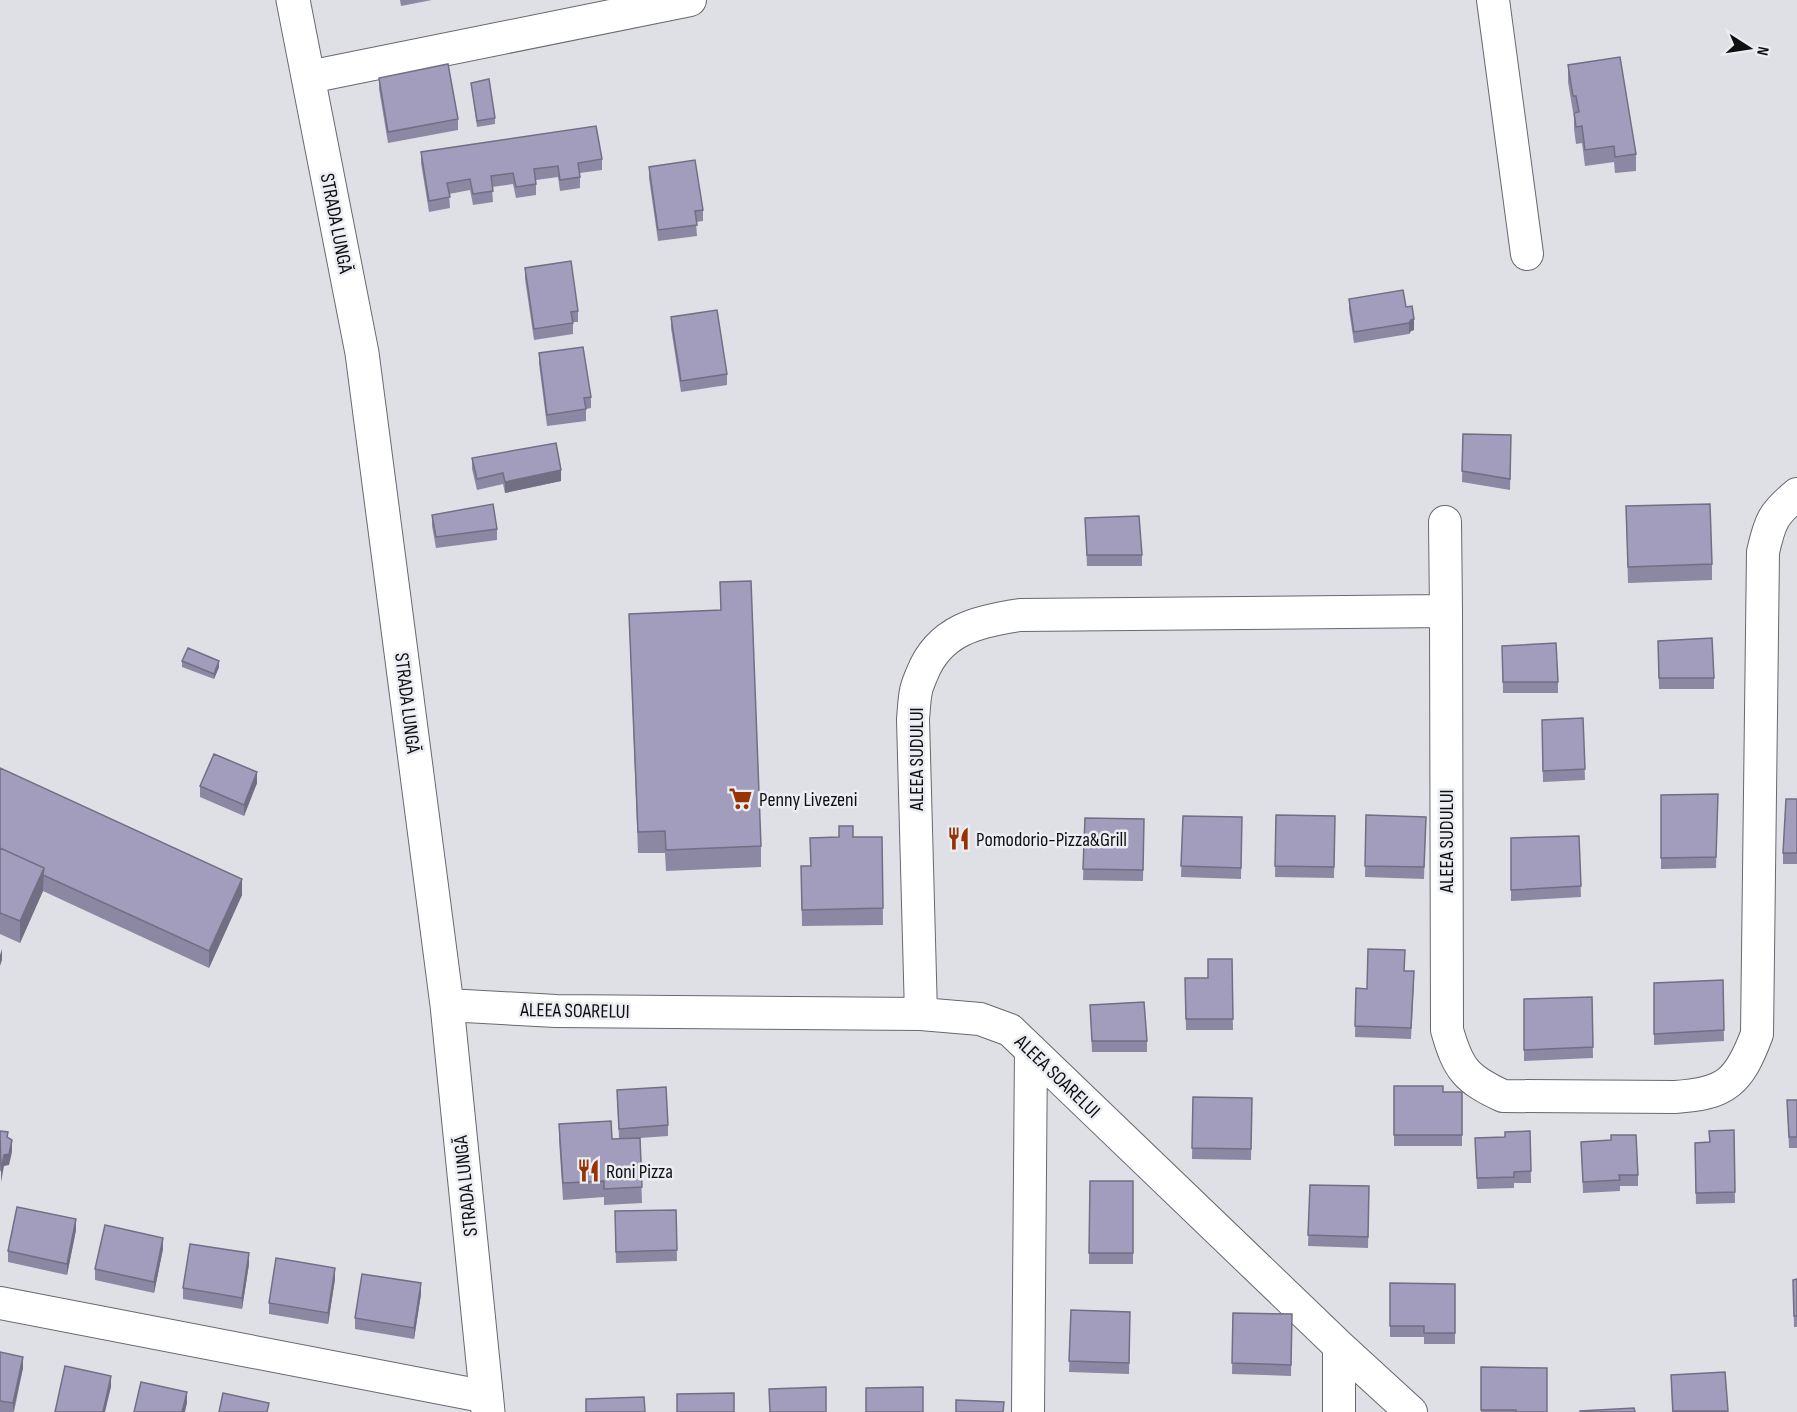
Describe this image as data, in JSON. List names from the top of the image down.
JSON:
{
  "streets": {
    "main road": ["STRADA LUNGĂ"],
    "street": ["ALEEA SUDULUI", "ALEEA SOARELUI"]
  },
  "crossings": [
    ["STRADA LUNGĂ", "ALEEA SOARELUI"],
    ["ALEEA SUDULUI", "ALEEA SOARELUI"]
  ],
  "places": {
    "supermarket": ["Penny Livezeni"],
    "restaurant": ["Pomodorio-Pizza&Grill", "Roni Pizza"]
  },
  "north": "right"
}
